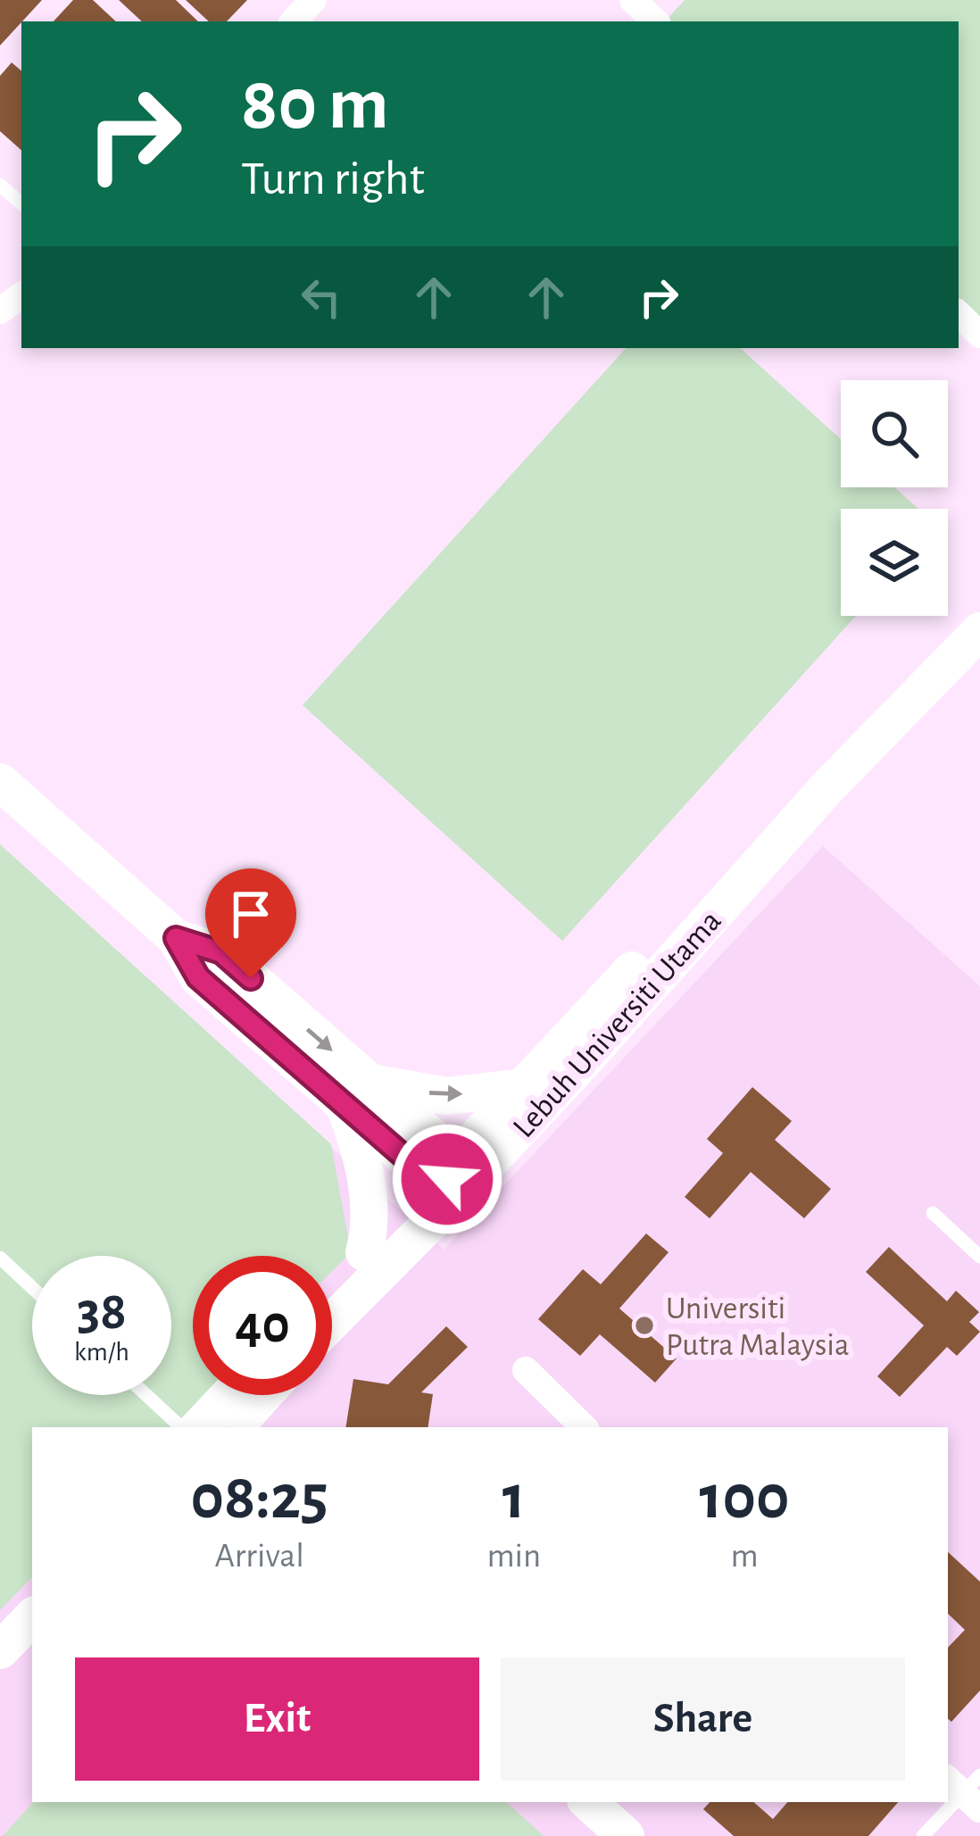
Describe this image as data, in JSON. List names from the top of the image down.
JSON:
{
  "streets": {
    "street": ["Lebuh Universiti Utama"]
  },
  "places": ["Universiti Putra Malaysia"],
  "page": {
    "turn": ["80 m", "Turn right"],
    "speed": "38 km/h",
    "limit": "40",
    "eta": [
      "08:25",
      "Arrival",
      "1",
      "min",
      "100",
      "m"
    ],
    "buttons": ["Exit", "Share"]
  }
}
